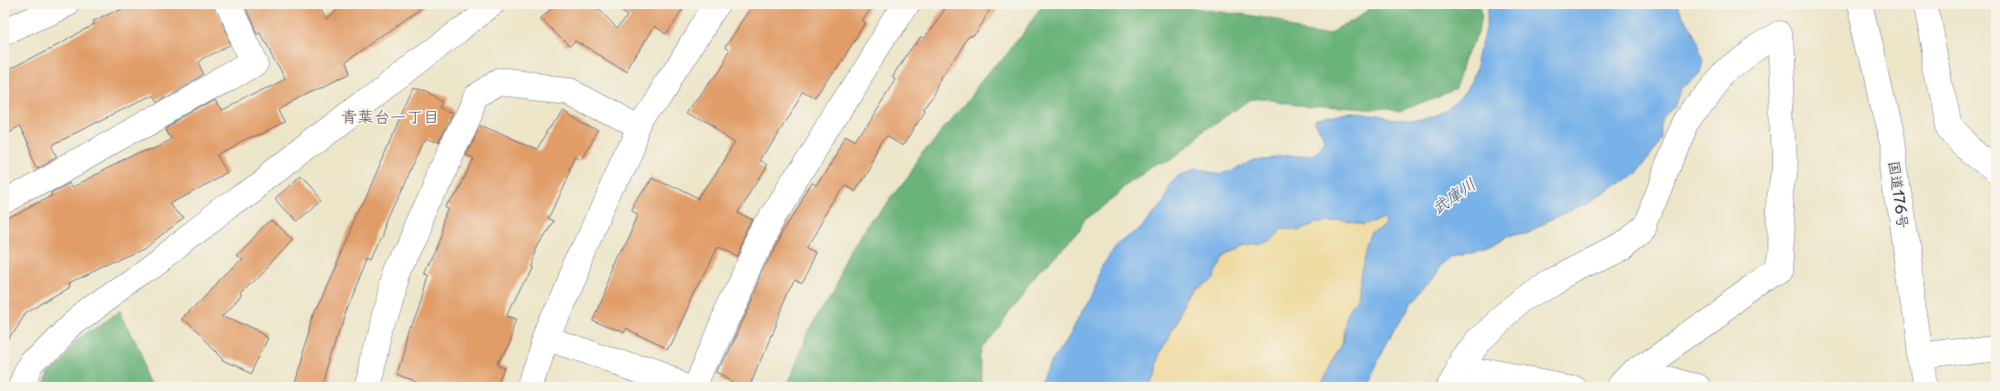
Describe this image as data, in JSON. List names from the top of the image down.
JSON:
{
  "streets": {
    "main road": ["国道176号"]
  },
  "districts": ["青葉台一丁目"],
  "water": ["武庫川"]
}
